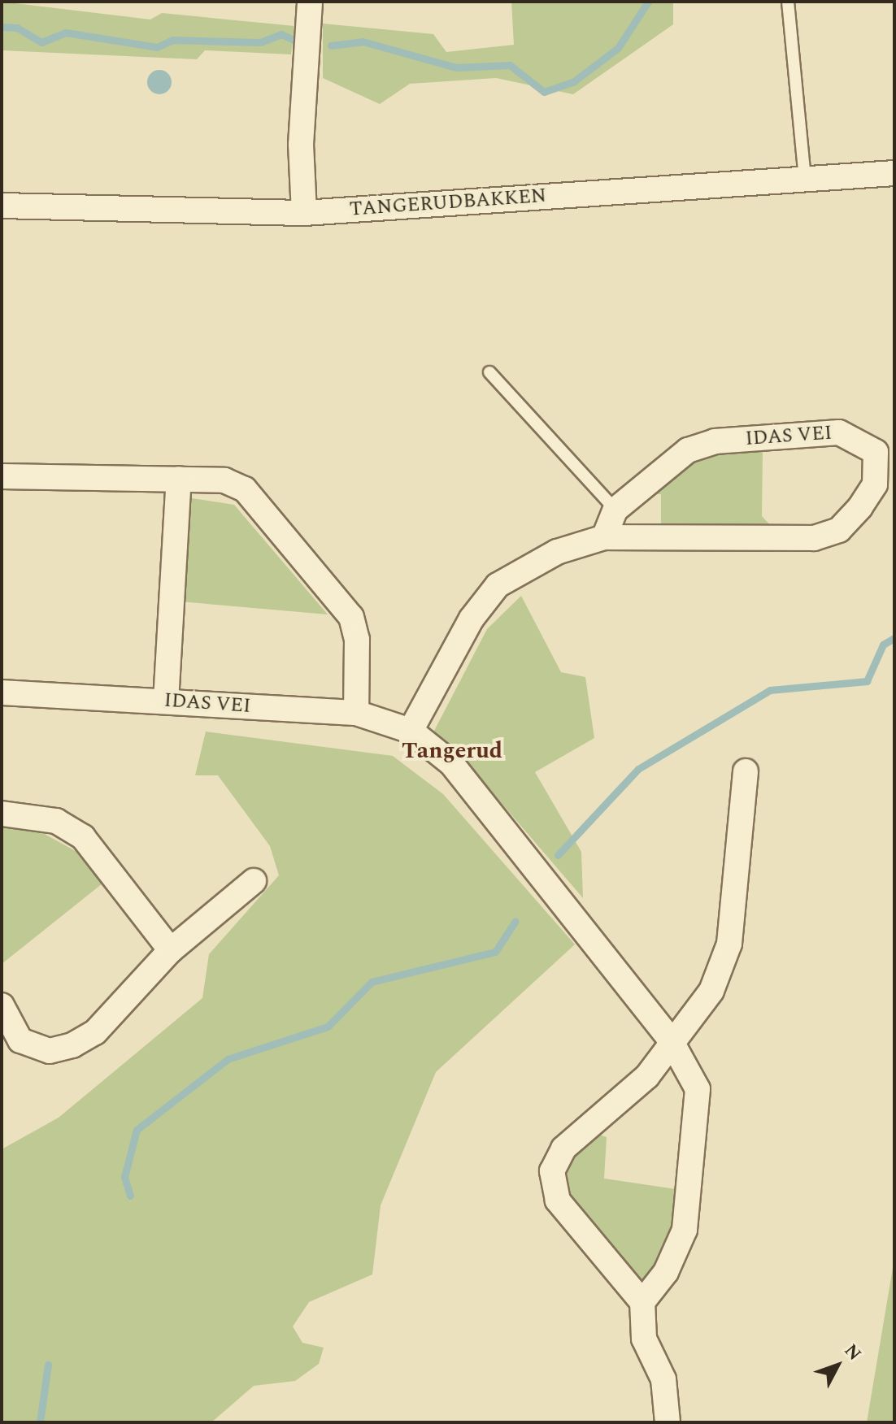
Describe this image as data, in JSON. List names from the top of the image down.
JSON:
{
  "streets": {
    "street": ["TANGERUDBAKKEN", "IDAS VEI"]
  },
  "districts": ["Tangerud"],
  "north": "top right"
}
